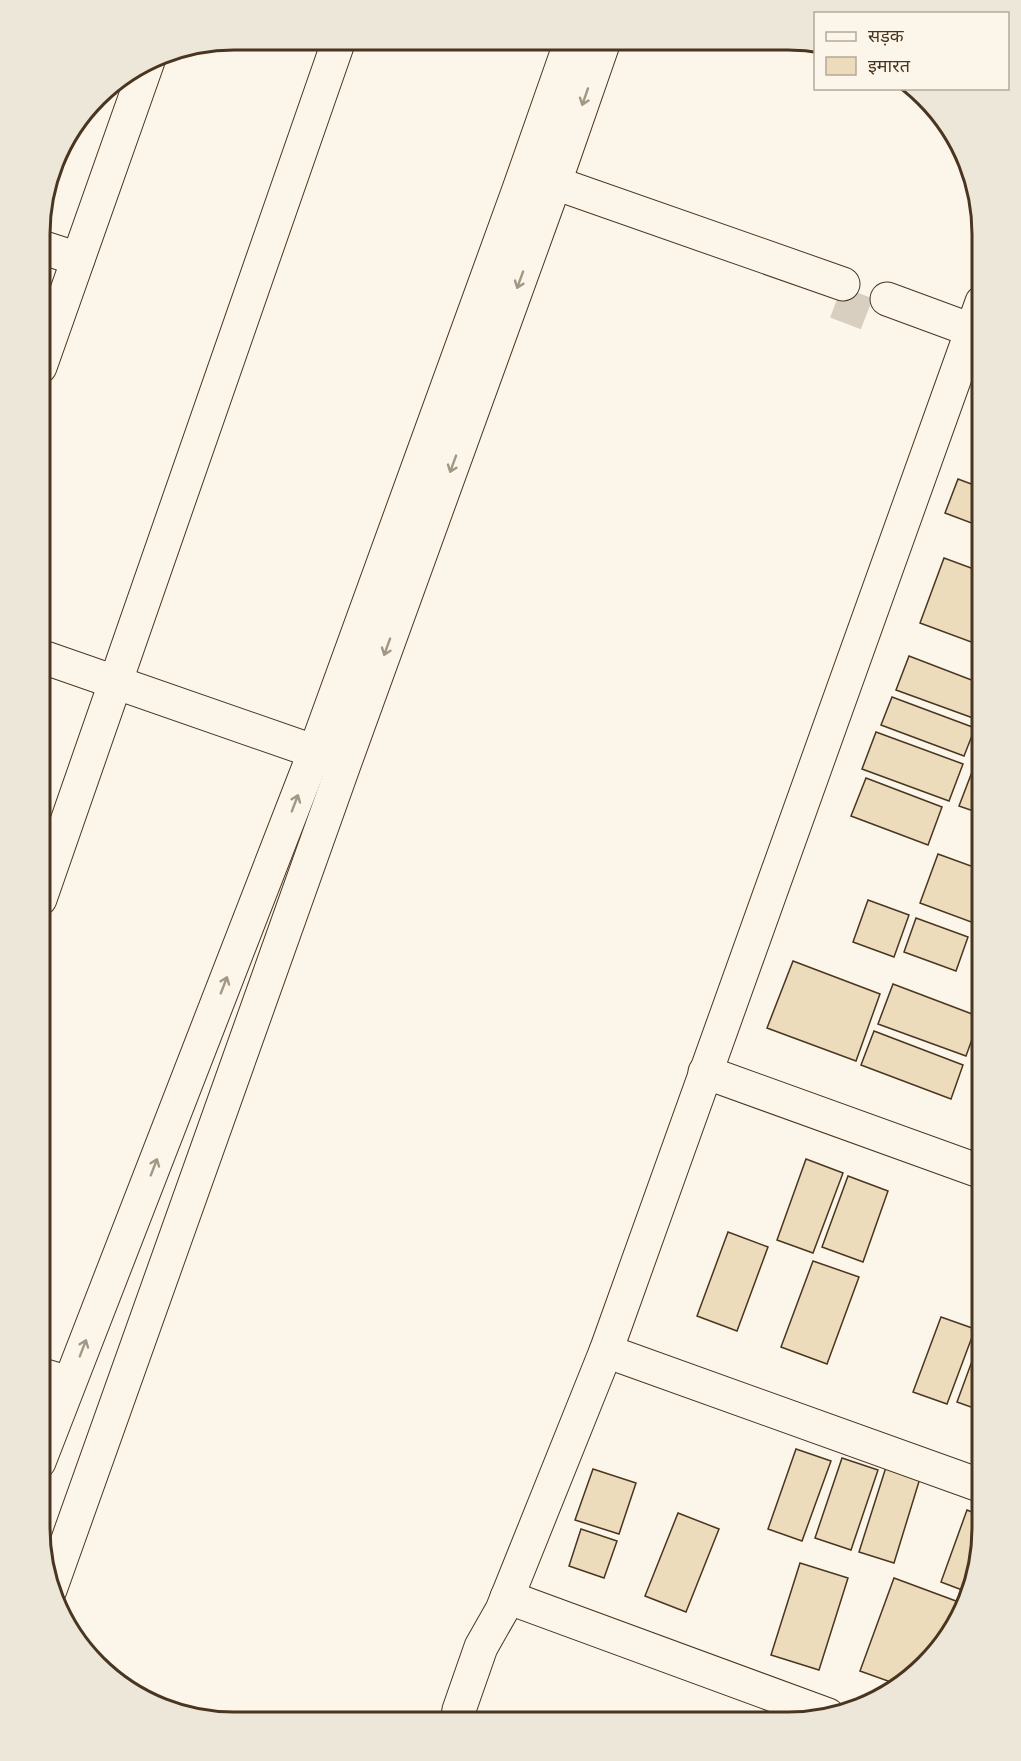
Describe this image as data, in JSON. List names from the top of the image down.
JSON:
{
  "legend": ["सड़क", "इमारत"]
}
